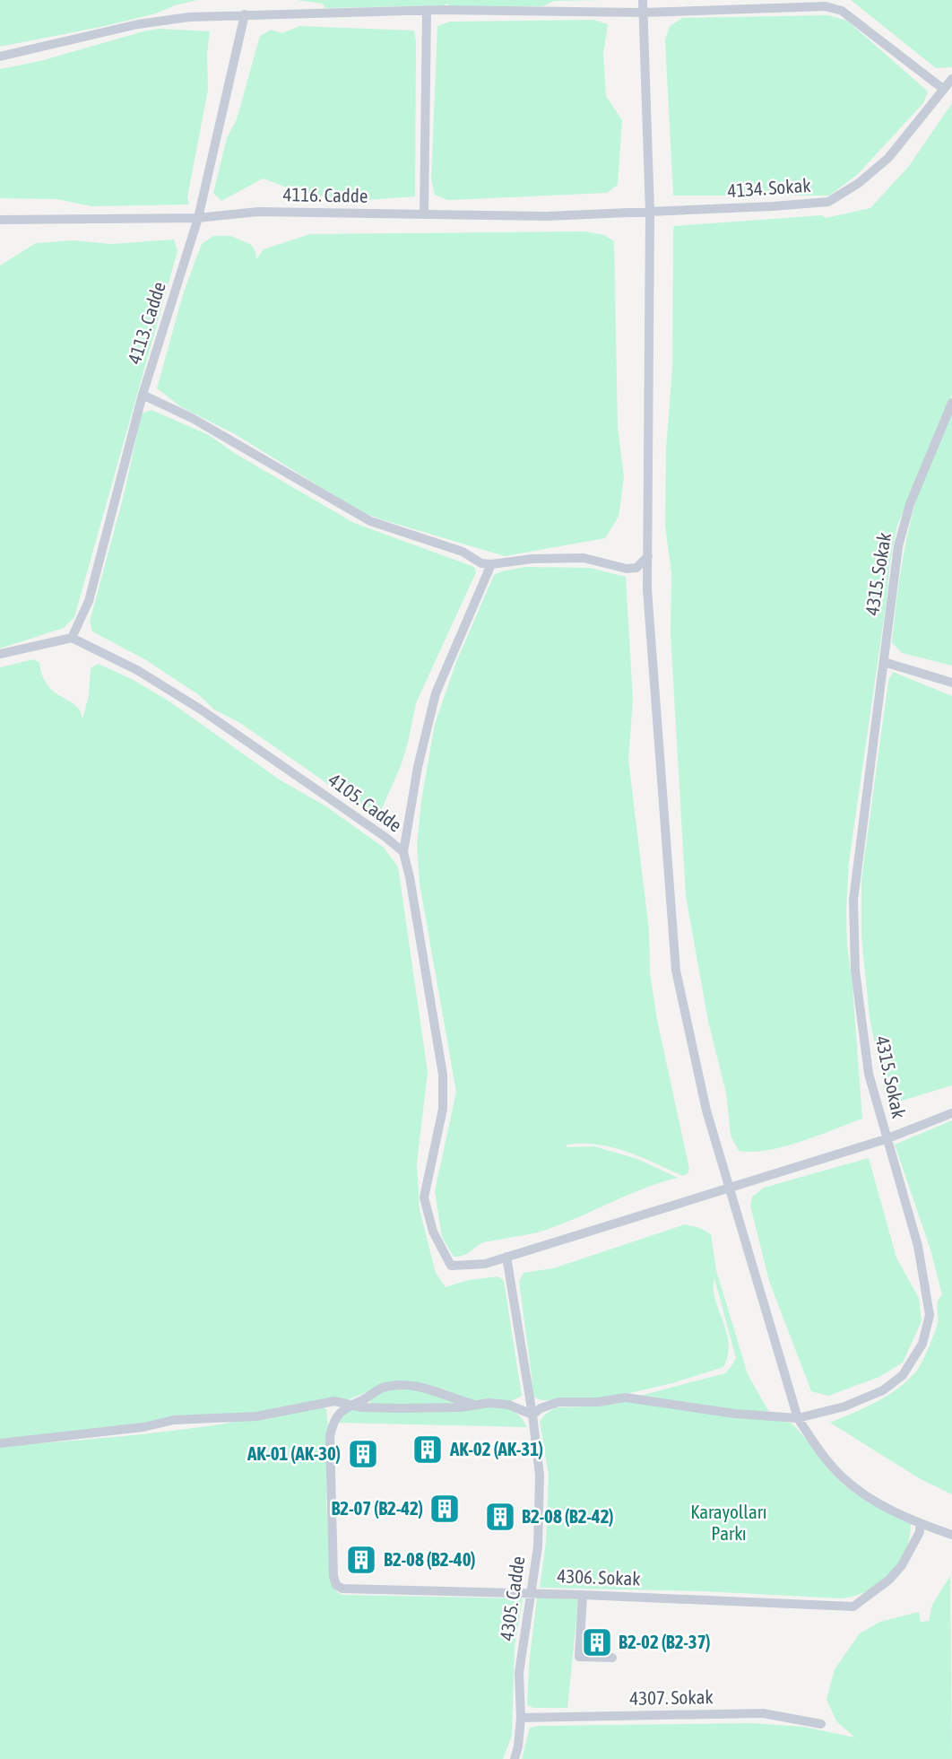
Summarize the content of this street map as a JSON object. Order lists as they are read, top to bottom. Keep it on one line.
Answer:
{"streets":{"street":["4134. Sokak","4116. Cadde","4113. Cadde","4315. Sokak","4105. Cadde","4306. Sokak","4305. Cadde","4307. Sokak"]},"crossings":[["4134. Sokak","4116. Cadde"],["4116. Cadde","4113. Cadde"],["4113. Cadde","4105. Cadde"],["4315. Sokak","4305. Cadde"],["4105. Cadde","4305. Cadde"],["4306. Sokak","4305. Cadde"],["4305. Cadde","4307. Sokak"]],"parks":["Karayolları Parkı"],"places":{"building":["AK-02 (AK-31)","AK-01 (AK-30)","B2-07 (B2-42)","B2-08 (B2-42)","B2-08 (B2-40)","B2-02 (B2-37)"]}}
